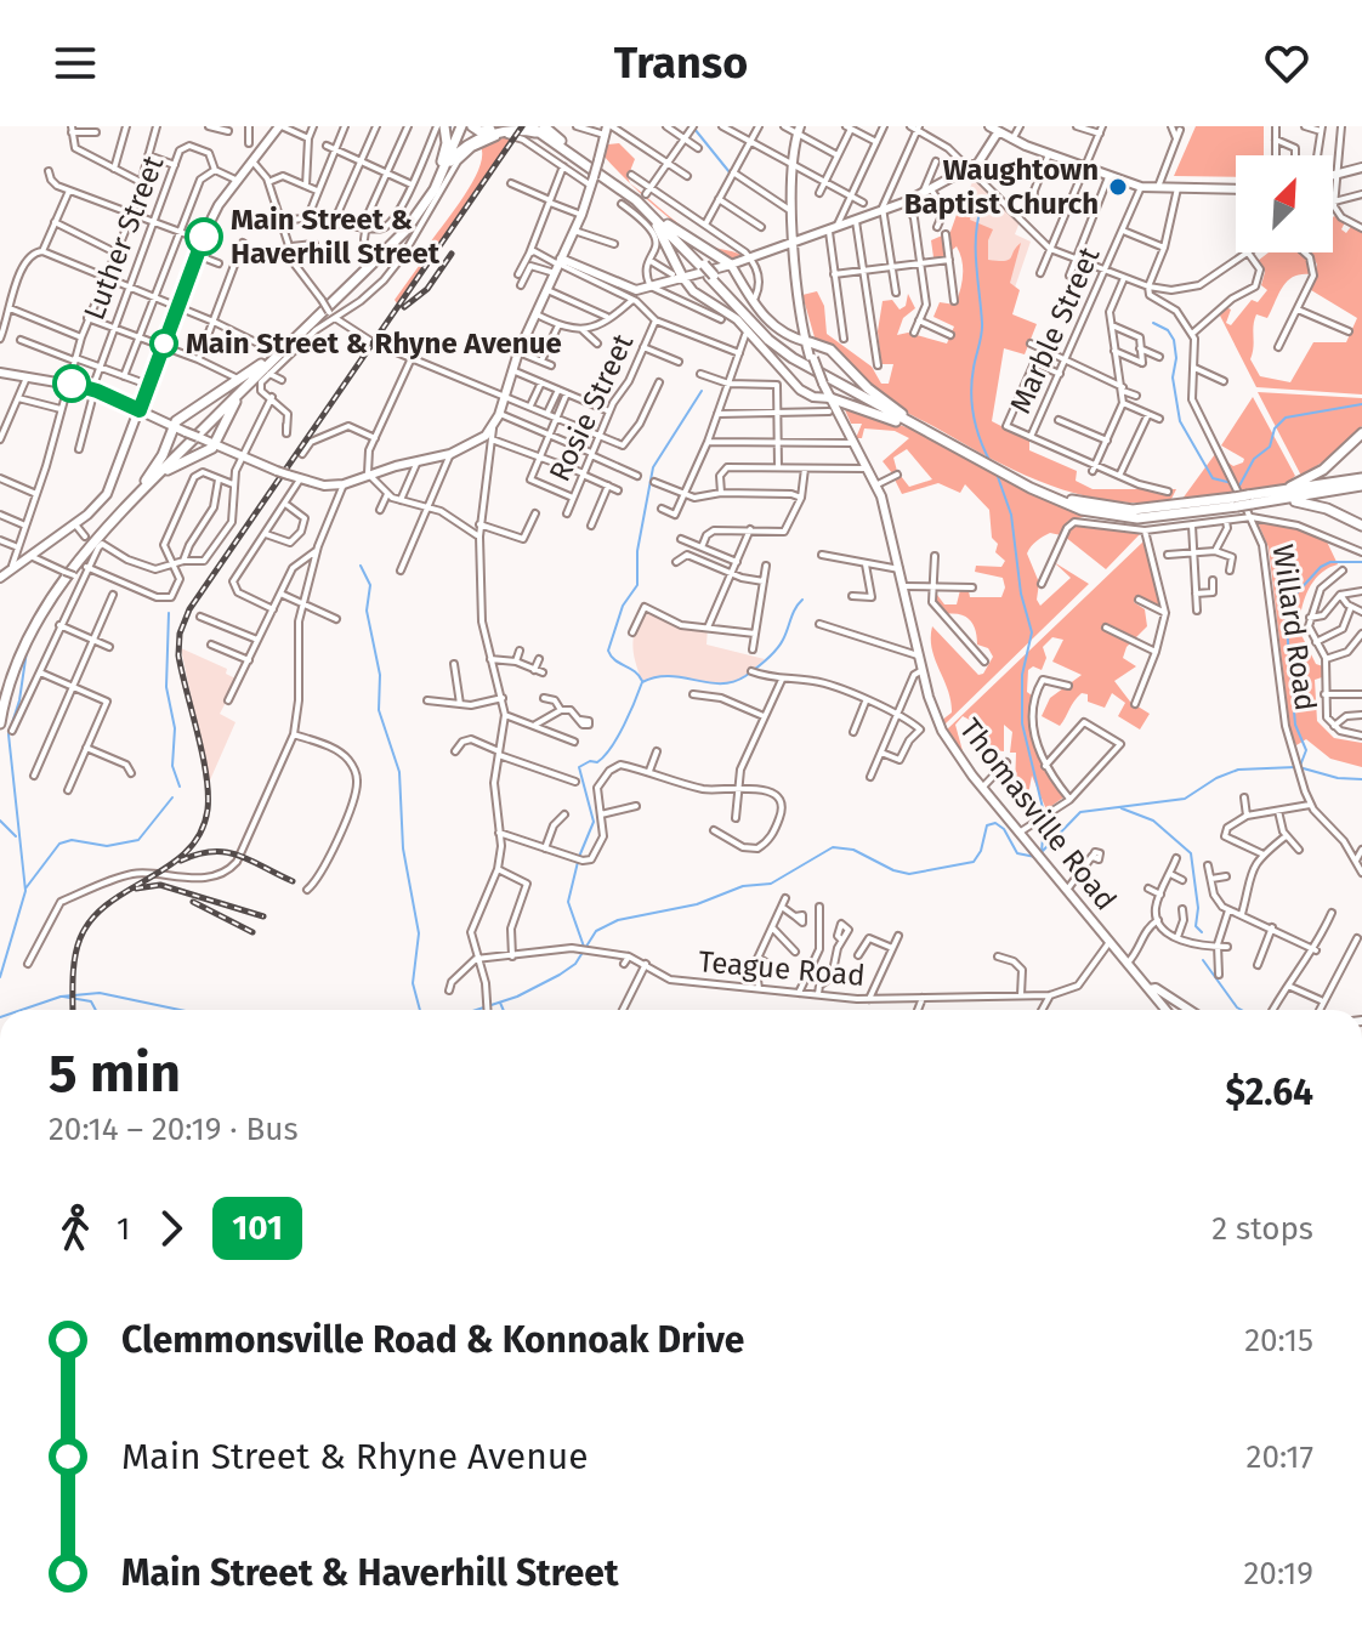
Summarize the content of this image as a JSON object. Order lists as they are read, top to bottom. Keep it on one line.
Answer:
{"streets":{"main road":["Thomasville Road"],"street":["Luther Street","Marble Street","Rosie Street","Willard Road","Teague Road"]},"places":["Waughtown Baptist Church","Main Street & Haverhill Street","Main Street & Rhyne Avenue"],"lines":["bus line 101"],"north":"top right","page":{"header":"Transo","heading":["5 min","20:14 – 20:19 · Bus","$2.64"],"legs":["1","101","2 stops"],"list":[{"name":"Clemmonsville Road & Konnoak Drive","value":"20:15"},{"name":"Main Street & Rhyne Avenue","value":"20:17"},{"name":"Main Street & Haverhill Street","value":"20:19"}]}}
